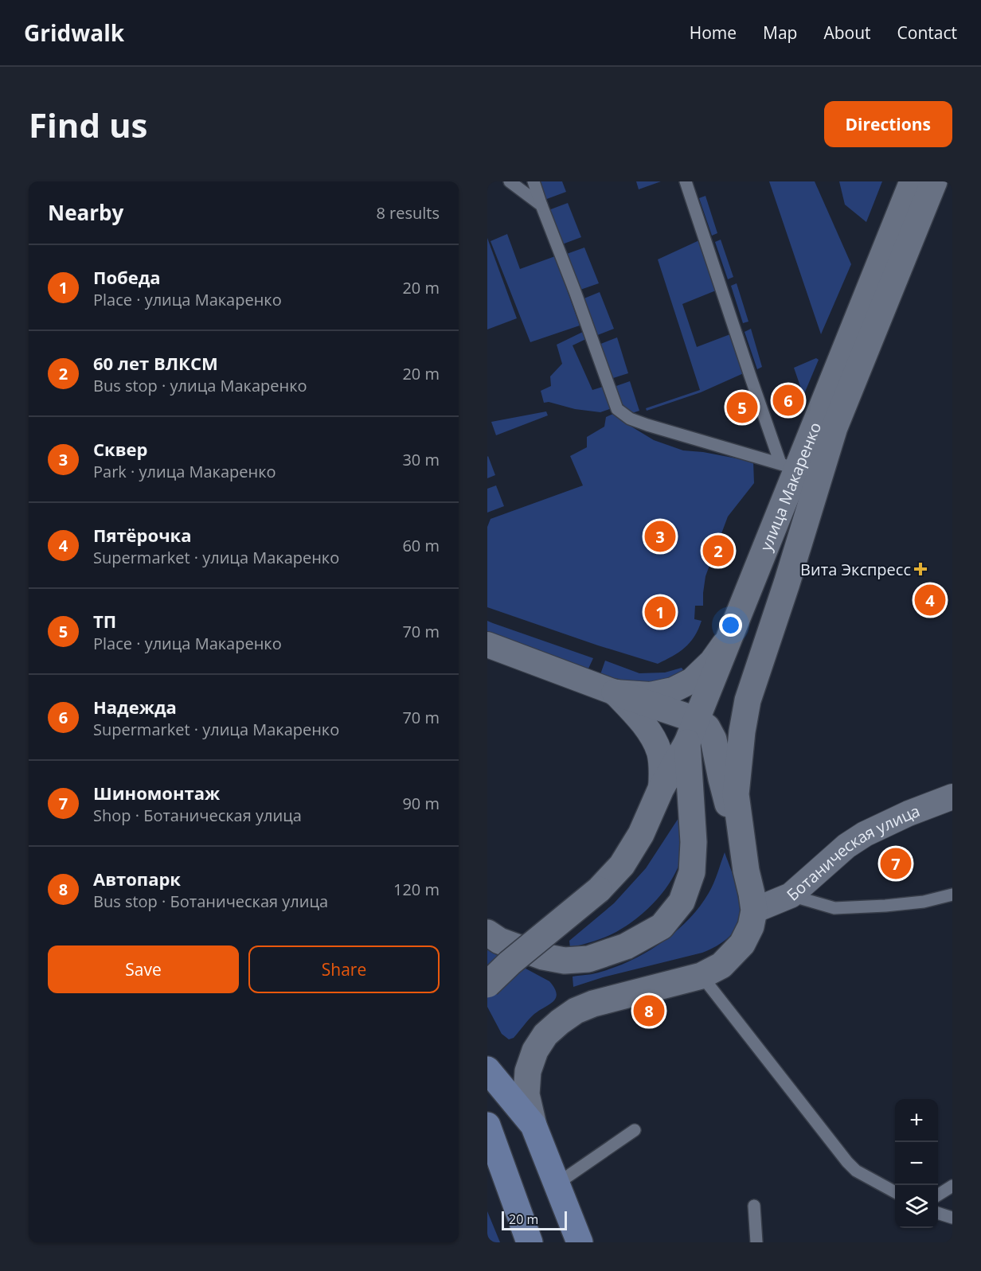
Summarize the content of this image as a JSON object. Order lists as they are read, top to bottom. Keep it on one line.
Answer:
{"streets":{"street":["улица Макаренко","Ботаническая улица"]},"places":{"health":["Вита Экспресс"]},"scale_bar":"20 m","page":{"header":"Gridwalk","nav":["Home","Map","About","Contact"],"buttons":["Directions",["Save","Share"]],"title":"Find us","heading":["Nearby","8 results"],"list":[{"mark":"1","name":"Победа","note":"Place · улица Макаренко","value":"20 m"},{"mark":"2","name":"60 лет ВЛКСМ","note":"Bus stop · улица Макаренко","value":"20 m"},{"mark":"3","name":"Сквер","note":"Park · улица Макаренко","value":"30 m"},{"mark":"4","name":"Пятёрочка","note":"Supermarket · улица Макаренко","value":"60 m"},{"mark":"5","name":"ТП","note":"Place · улица Макаренко","value":"70 m"},{"mark":"6","name":"Надежда","note":"Supermarket · улица Макаренко","value":"70 m"},{"mark":"7","name":"Шиномонтаж","note":"Shop · Ботаническая улица","value":"90 m"},{"mark":"8","name":"Автопарк","note":"Bus stop · Ботаническая улица","value":"120 m"}],"pins":["6","5","3","2","4","1","7","8"],"map_buttons":["+","−"],"scale":"20 m"}}
